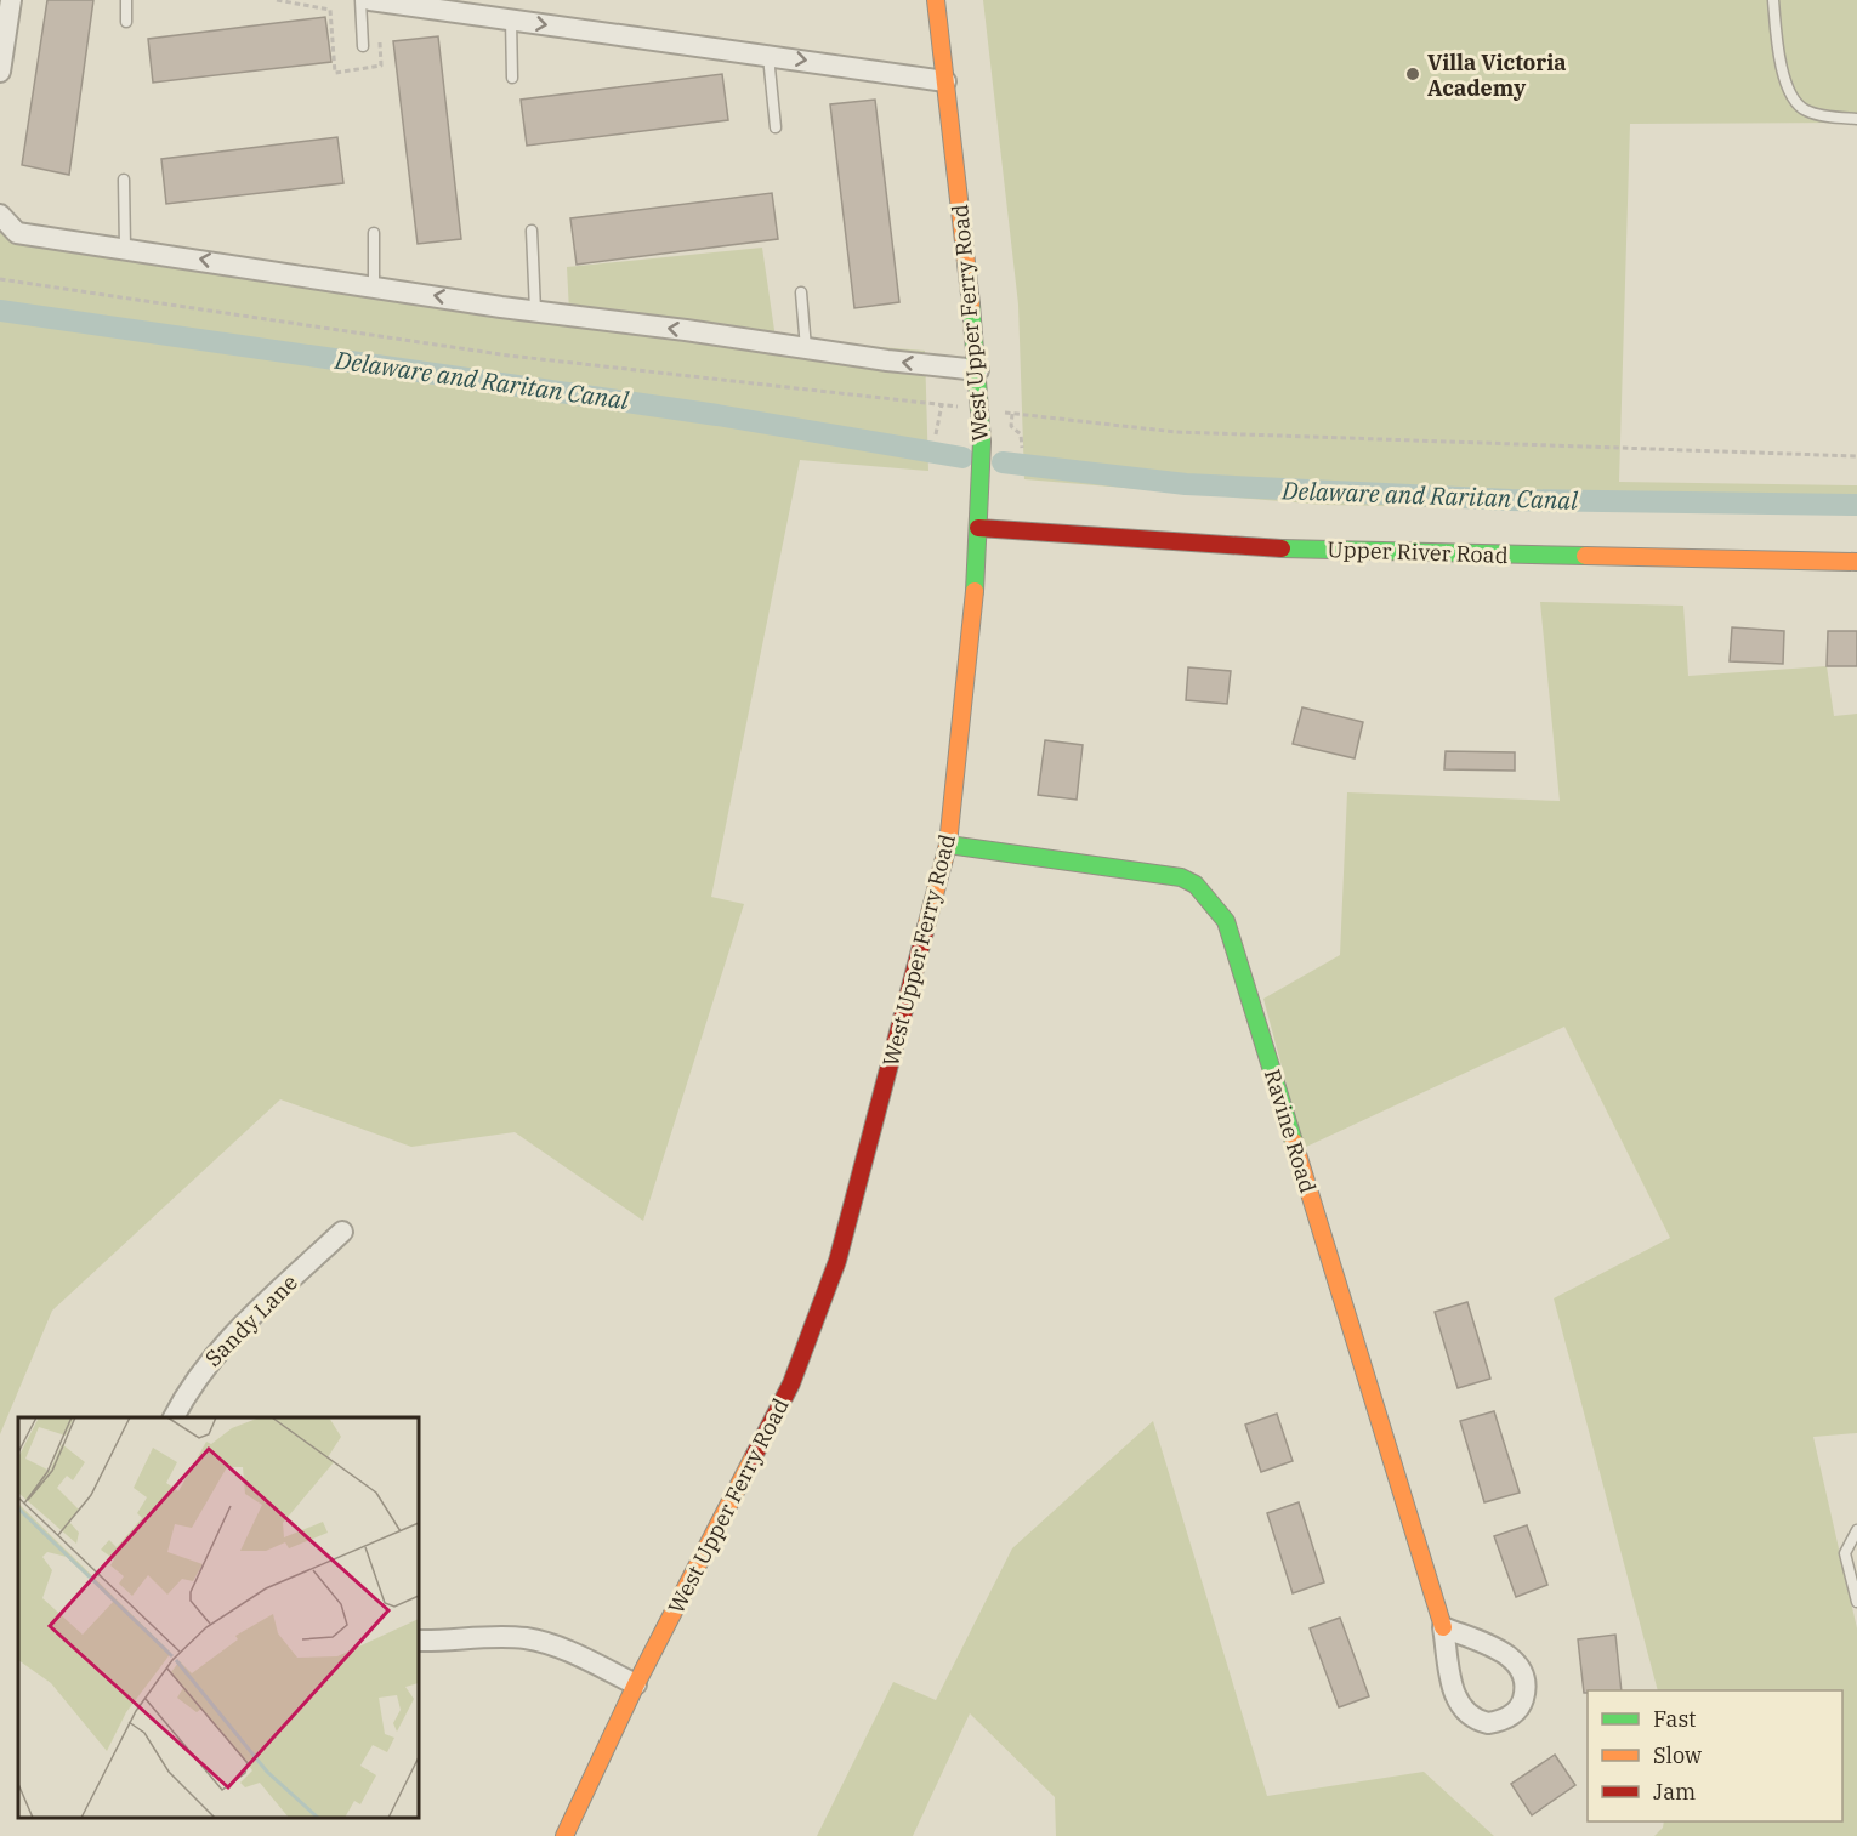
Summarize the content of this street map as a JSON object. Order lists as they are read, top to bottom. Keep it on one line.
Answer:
{"streets":{"main road":["West Upper Ferry Road","Upper River Road","Ravine Road"],"street":["Sandy Lane"]},"crossings":[["West Upper Ferry Road","Upper River Road"],["West Upper Ferry Road","Ravine Road"]],"water":["Delaware and Raritan Canal"],"places":["Villa Victoria Academy"],"legend":["Fast","Slow","Jam"]}
